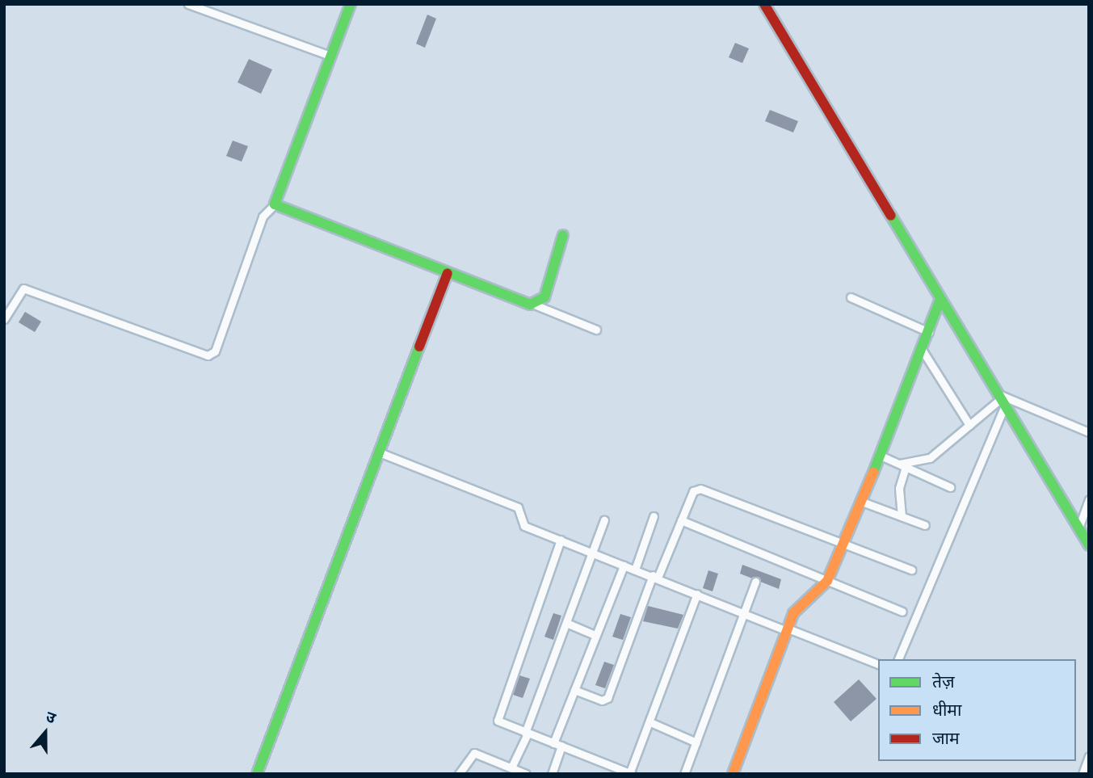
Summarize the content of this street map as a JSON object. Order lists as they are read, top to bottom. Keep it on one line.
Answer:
{"legend":["तेज़","धीमा","जाम"],"north":"top"}
